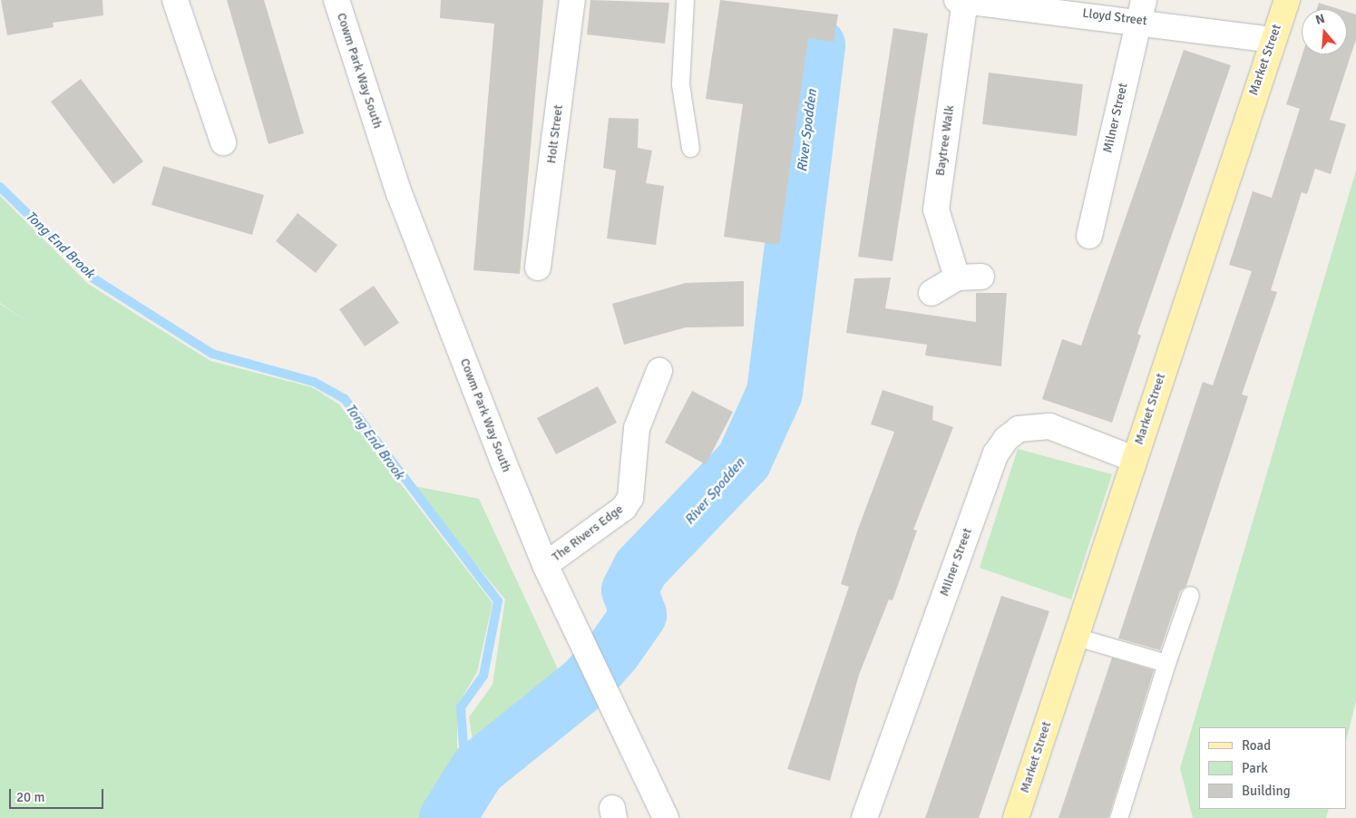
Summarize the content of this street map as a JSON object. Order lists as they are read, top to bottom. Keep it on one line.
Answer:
{"streets":{"main road":["Market Street"],"street":["Lloyd Street","Cowm Park Way South","Milner Street","Holt Street","Baytree Walk","The Rivers Edge"]},"crossings":[["Lloyd Street","Market Street"],["Lloyd Street","Milner Street"],["Lloyd Street","Baytree Walk"],["Market Street","Milner Street"],["Cowm Park Way South","The Rivers Edge"]],"water":["River Spodden","Tong End Brook"],"legend":["Road","Park","Building"],"scale_bar":"20 m","north":"top"}
